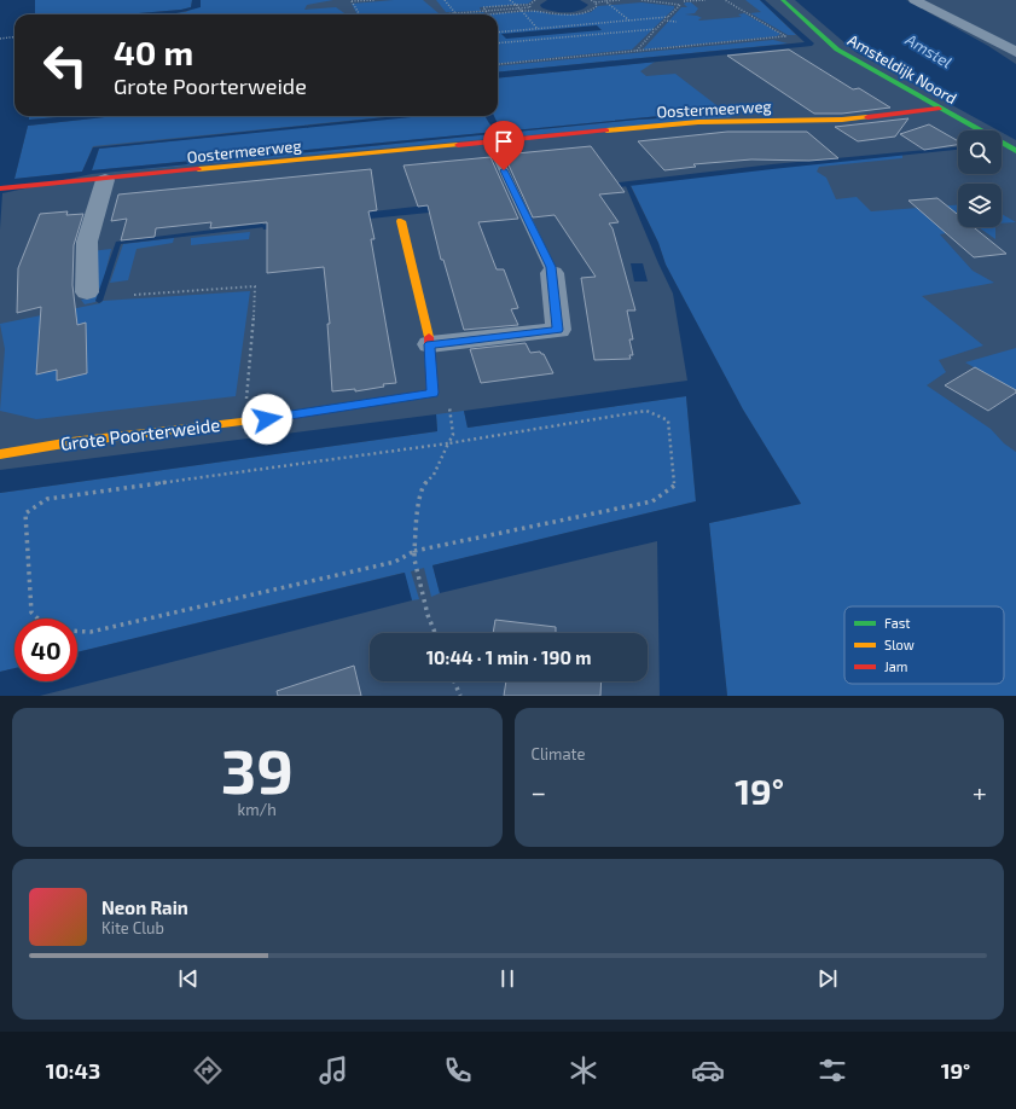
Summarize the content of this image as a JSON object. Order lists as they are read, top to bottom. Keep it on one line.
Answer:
{"streets":{"street":["Amsteldijk Noord","Oostermeerweg","Grote Poorterweide"]},"crossings":[["Amsteldijk Noord","Oostermeerweg"]],"water":["Amstel"],"legend":["Fast","Slow","Jam"],"page":{"turn":["40 m","Grote Poorterweide"],"limit":"40","trip":"10:44 · 1 min · 190 m","tile":[["39","km/h"],"Climate"],"heat":["−","19°","+"],"song":["Neon Rain","Kite Club"],"tabs":["10:43","19°"]}}
